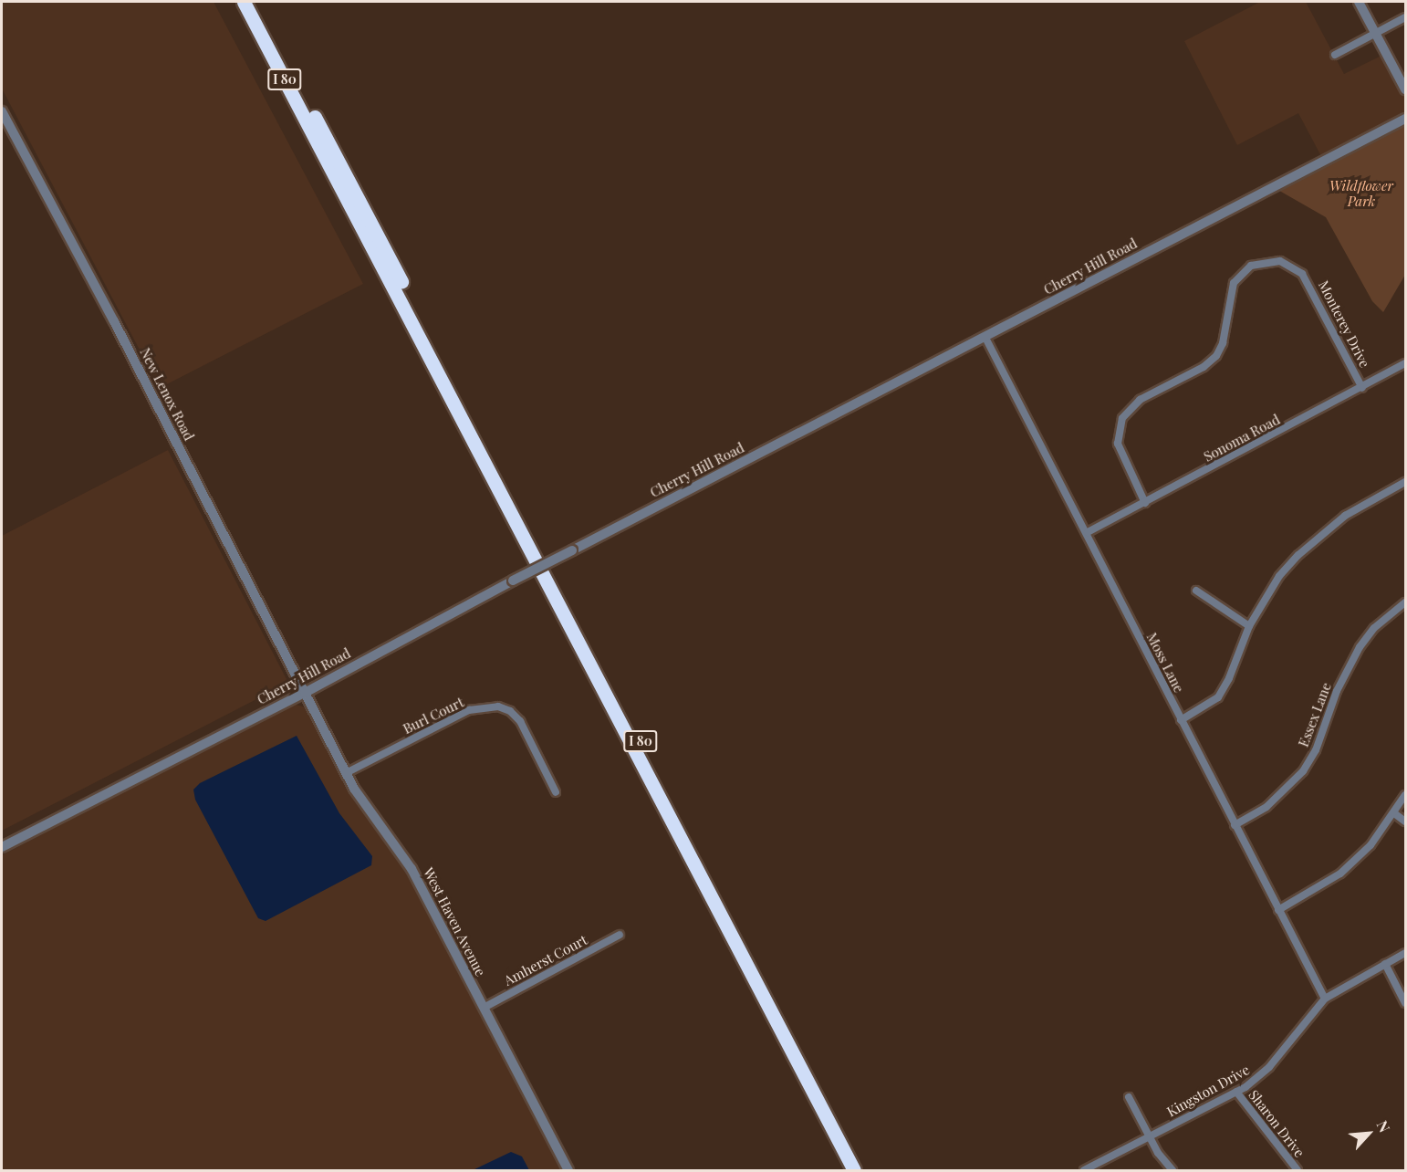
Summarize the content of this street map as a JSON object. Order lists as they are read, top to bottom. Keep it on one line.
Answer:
{"streets":{"highway":["I 80"],"street":["Cherry Hill Road","Monterey Drive","New Lenox Road","Sonoma Road","Moss Lane","Essex Lane","Burl Court","West Haven Avenue","Amherst Court","Kingston Drive","Sharon Drive"]},"crossings":[["Cherry Hill Road","New Lenox Road"],["Cherry Hill Road","Moss Lane"],["Cherry Hill Road","West Haven Avenue"],["Monterey Drive","Sonoma Road"],["New Lenox Road","West Haven Avenue"],["Sonoma Road","Moss Lane"],["Moss Lane","Essex Lane"],["Moss Lane","Kingston Drive"],["Burl Court","West Haven Avenue"],["West Haven Avenue","Amherst Court"],["Kingston Drive","Sharon Drive"]],"parks":["Wildflower Park"],"north":"top right"}
